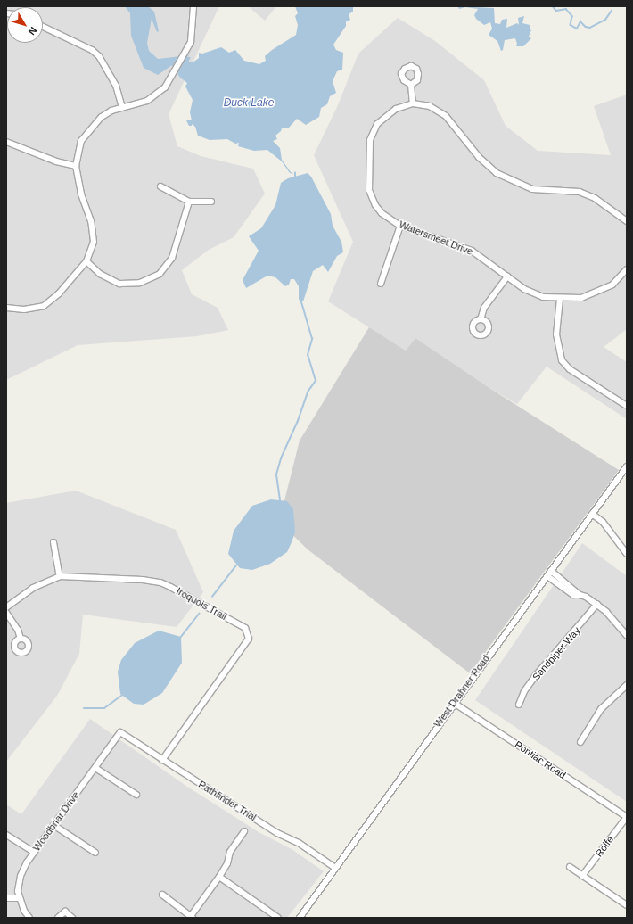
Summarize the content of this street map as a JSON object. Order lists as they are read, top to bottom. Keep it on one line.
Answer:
{"streets":{"street":["Watersmeet Drive","Iroquois Trail","Sandpiper Way","West Drahner Road","Pontiac Road","Pathfinder Trial","Woodbriar Drive","Rolfe"]},"crossings":[["Iroquois Trail","Pathfinder Trial"],["West Drahner Road","Pontiac Road"],["West Drahner Road","Pathfinder Trial"],["Pontiac Road","Rolfe"],["Pathfinder Trial","Woodbriar Drive"]],"water":["Duck Lake"],"north":"bottom right"}
